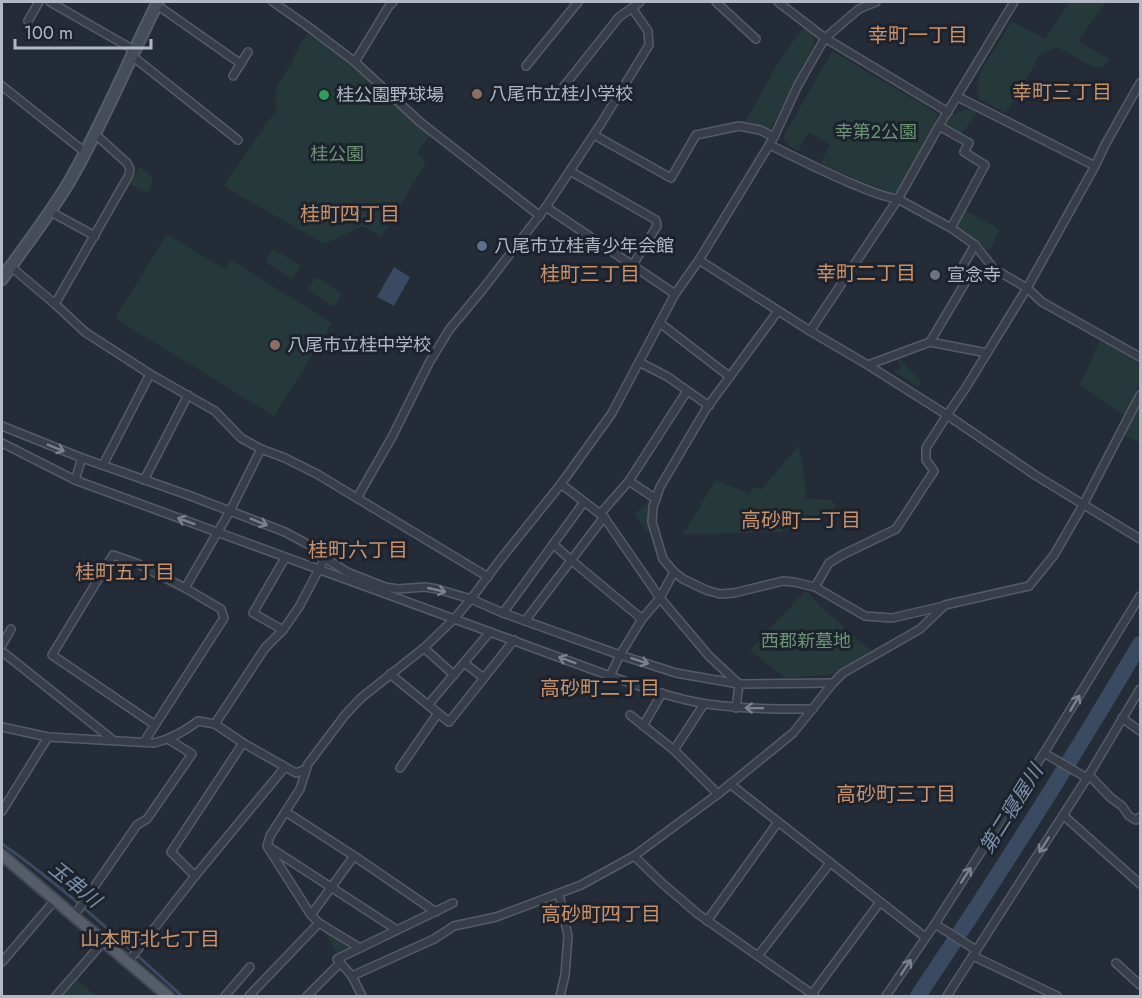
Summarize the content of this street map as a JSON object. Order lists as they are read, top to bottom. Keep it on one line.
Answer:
{"districts":["幸町一丁目","幸町三丁目","桂町四丁目","幸町二丁目","桂町三丁目","高砂町一丁目","桂町六丁目","桂町五丁目","高砂町二丁目","高砂町三丁目","高砂町四丁目","山本町北七丁目"],"water":["第二寝屋川","玉串川"],"parks":["幸第2公園","桂公園","西郡新墓地"],"places":["八尾市立桂小学校","桂公園野球場","八尾市立桂青少年会館","宣念寺","八尾市立桂中学校"],"scale_bar":"100 m"}
